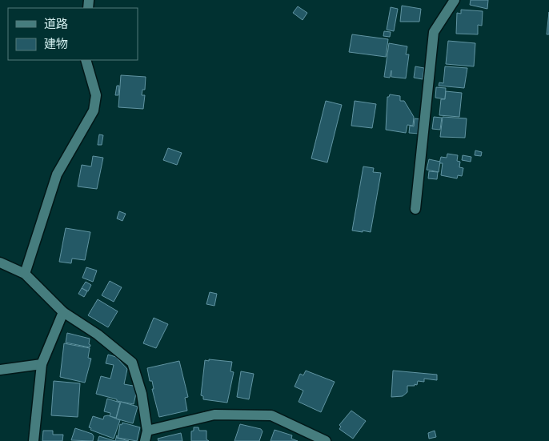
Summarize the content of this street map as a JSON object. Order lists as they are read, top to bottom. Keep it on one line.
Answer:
{"legend":["道路","建物"]}
